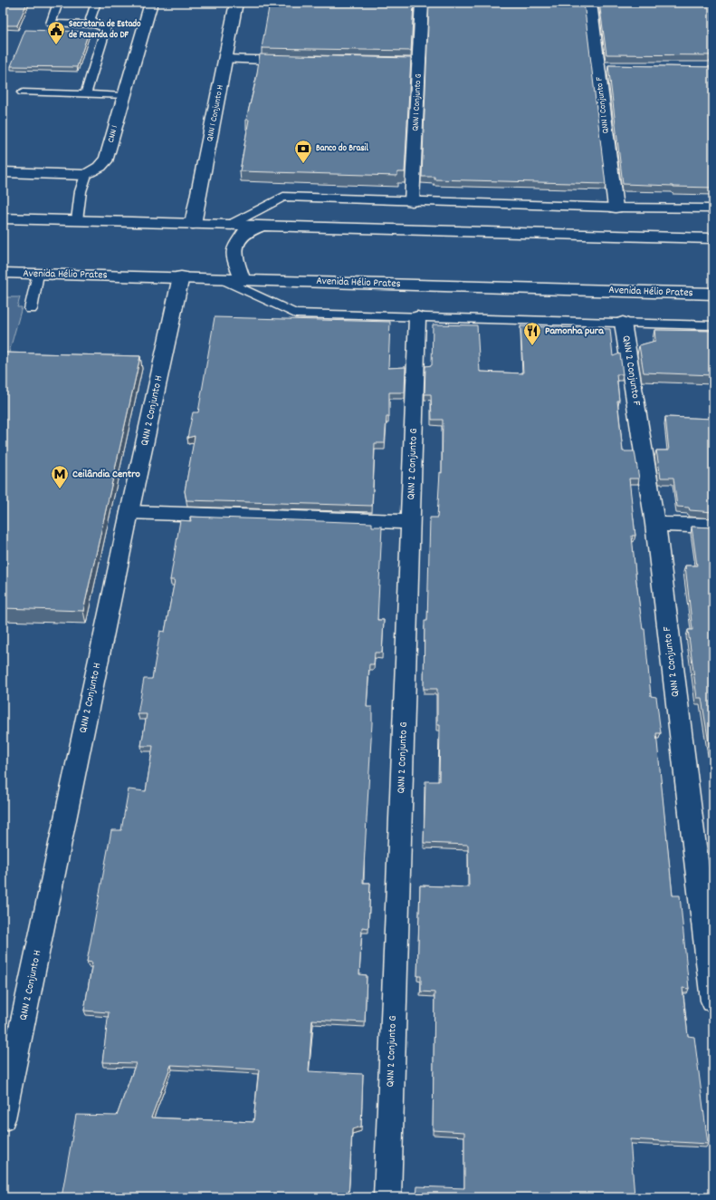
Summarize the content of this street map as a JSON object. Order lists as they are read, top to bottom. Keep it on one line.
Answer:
{"streets":{"street":["QNN 1 Conjunto G","QNN 1 Conjunto F","QNN 1 Conjunto H","CNN 1","Avenida Hélio Prates","QNN 2 Conjunto F","QNN 2 Conjunto H","QNN 2 Conjunto G"]},"crossings":[["Avenida Hélio Prates","QNN 2 Conjunto H"]],"places":{"public building":["Secretaria de Estado de Fazenda do DF"],"bank":["Banco do Brasil"],"restaurant":["Pamonha pura"],"metro station":["Ceilândia Centro"]}}
